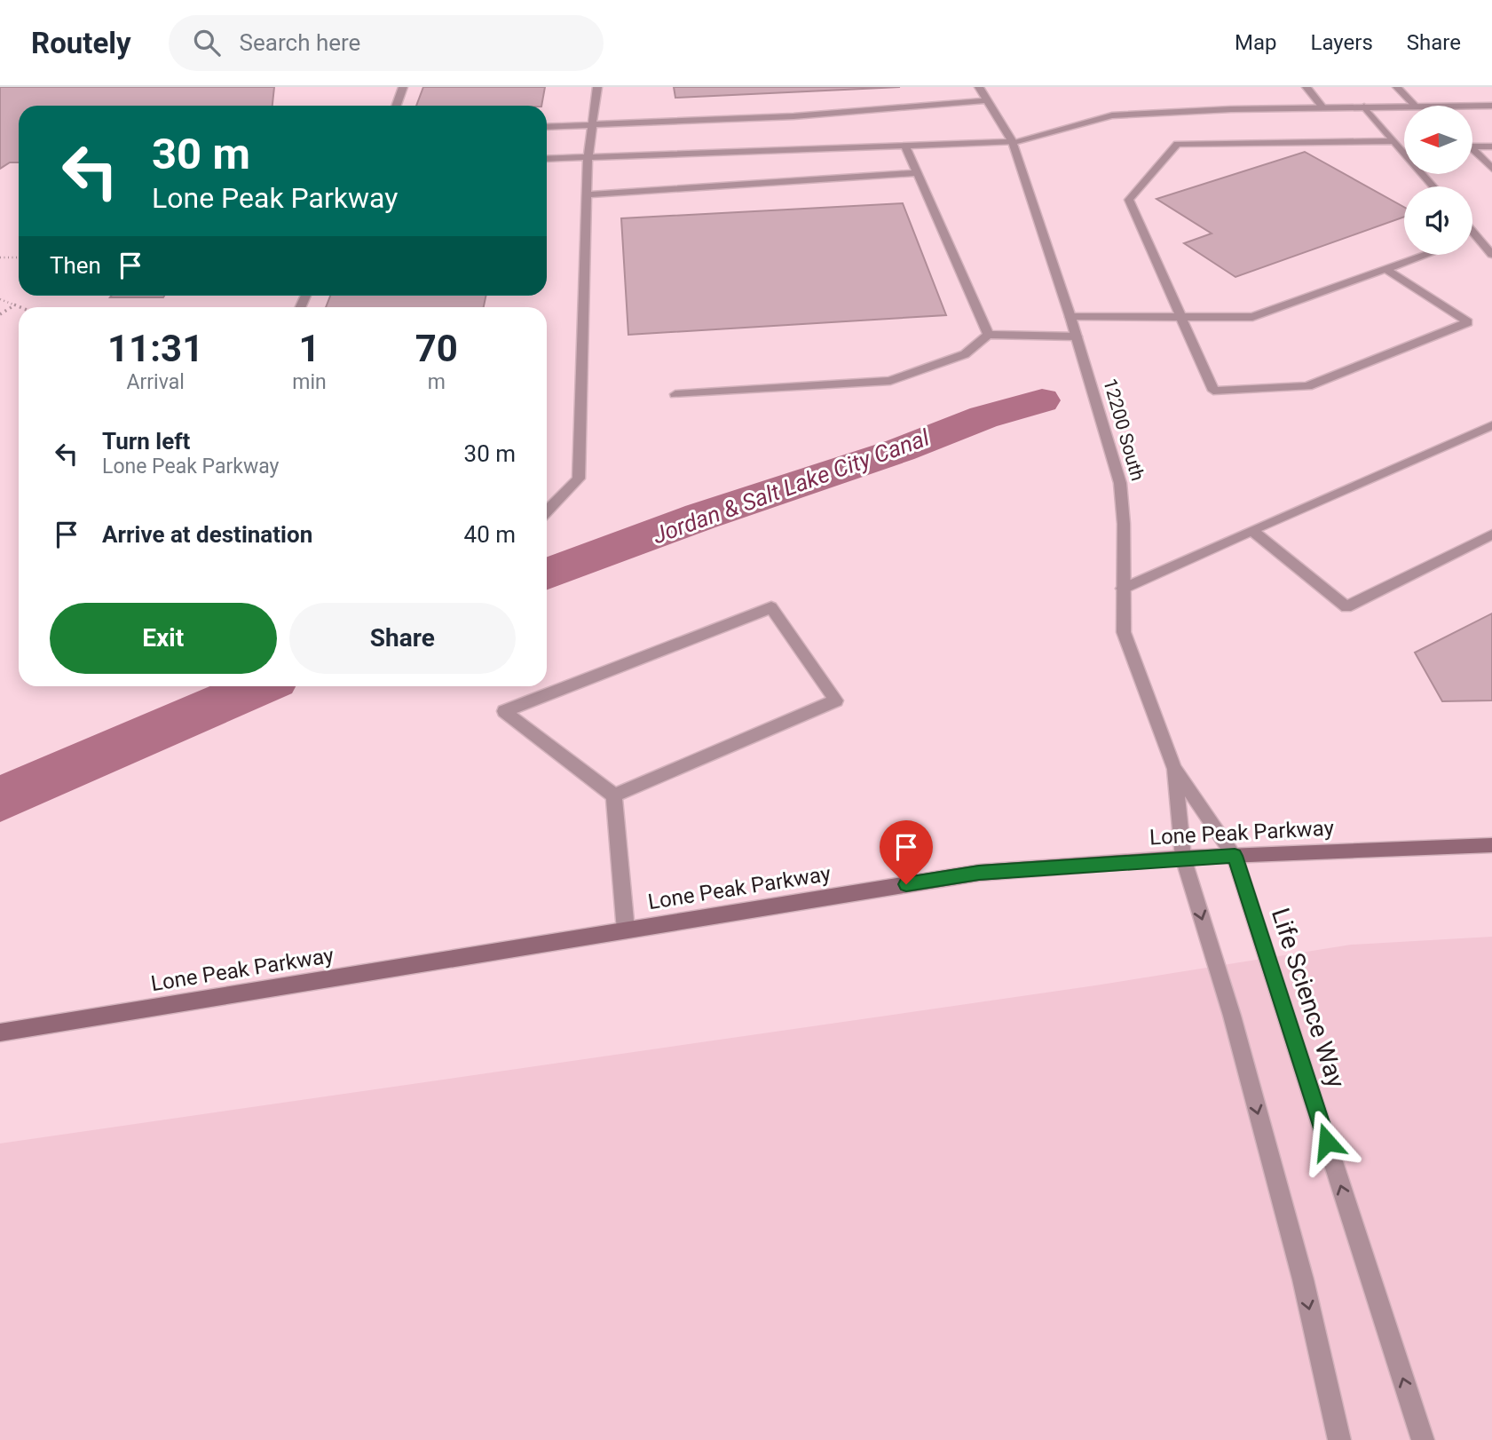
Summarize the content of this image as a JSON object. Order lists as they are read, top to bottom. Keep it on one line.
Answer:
{"streets":{"main road":["Lone Peak Parkway"],"street":["12200 South","Life Science Way"]},"crossings":[["12200 South","Lone Peak Parkway"],["12200 South","Life Science Way"],["Lone Peak Parkway","Life Science Way"]],"water":["Jordan & Salt Lake City Canal"],"north":"left","page":{"header":"Routely","search":"Search here","nav":["Map","Layers","Share"],"turn":["30 m","Lone Peak Parkway"],"then":"Then","eta":["11:31","Arrival","1","min","70","m"],"list":[{"name":"Turn left","note":"Lone Peak Parkway","value":"30 m"},{"name":"Arrive at destination","value":"40 m"}],"buttons":["Exit","Share"]}}
